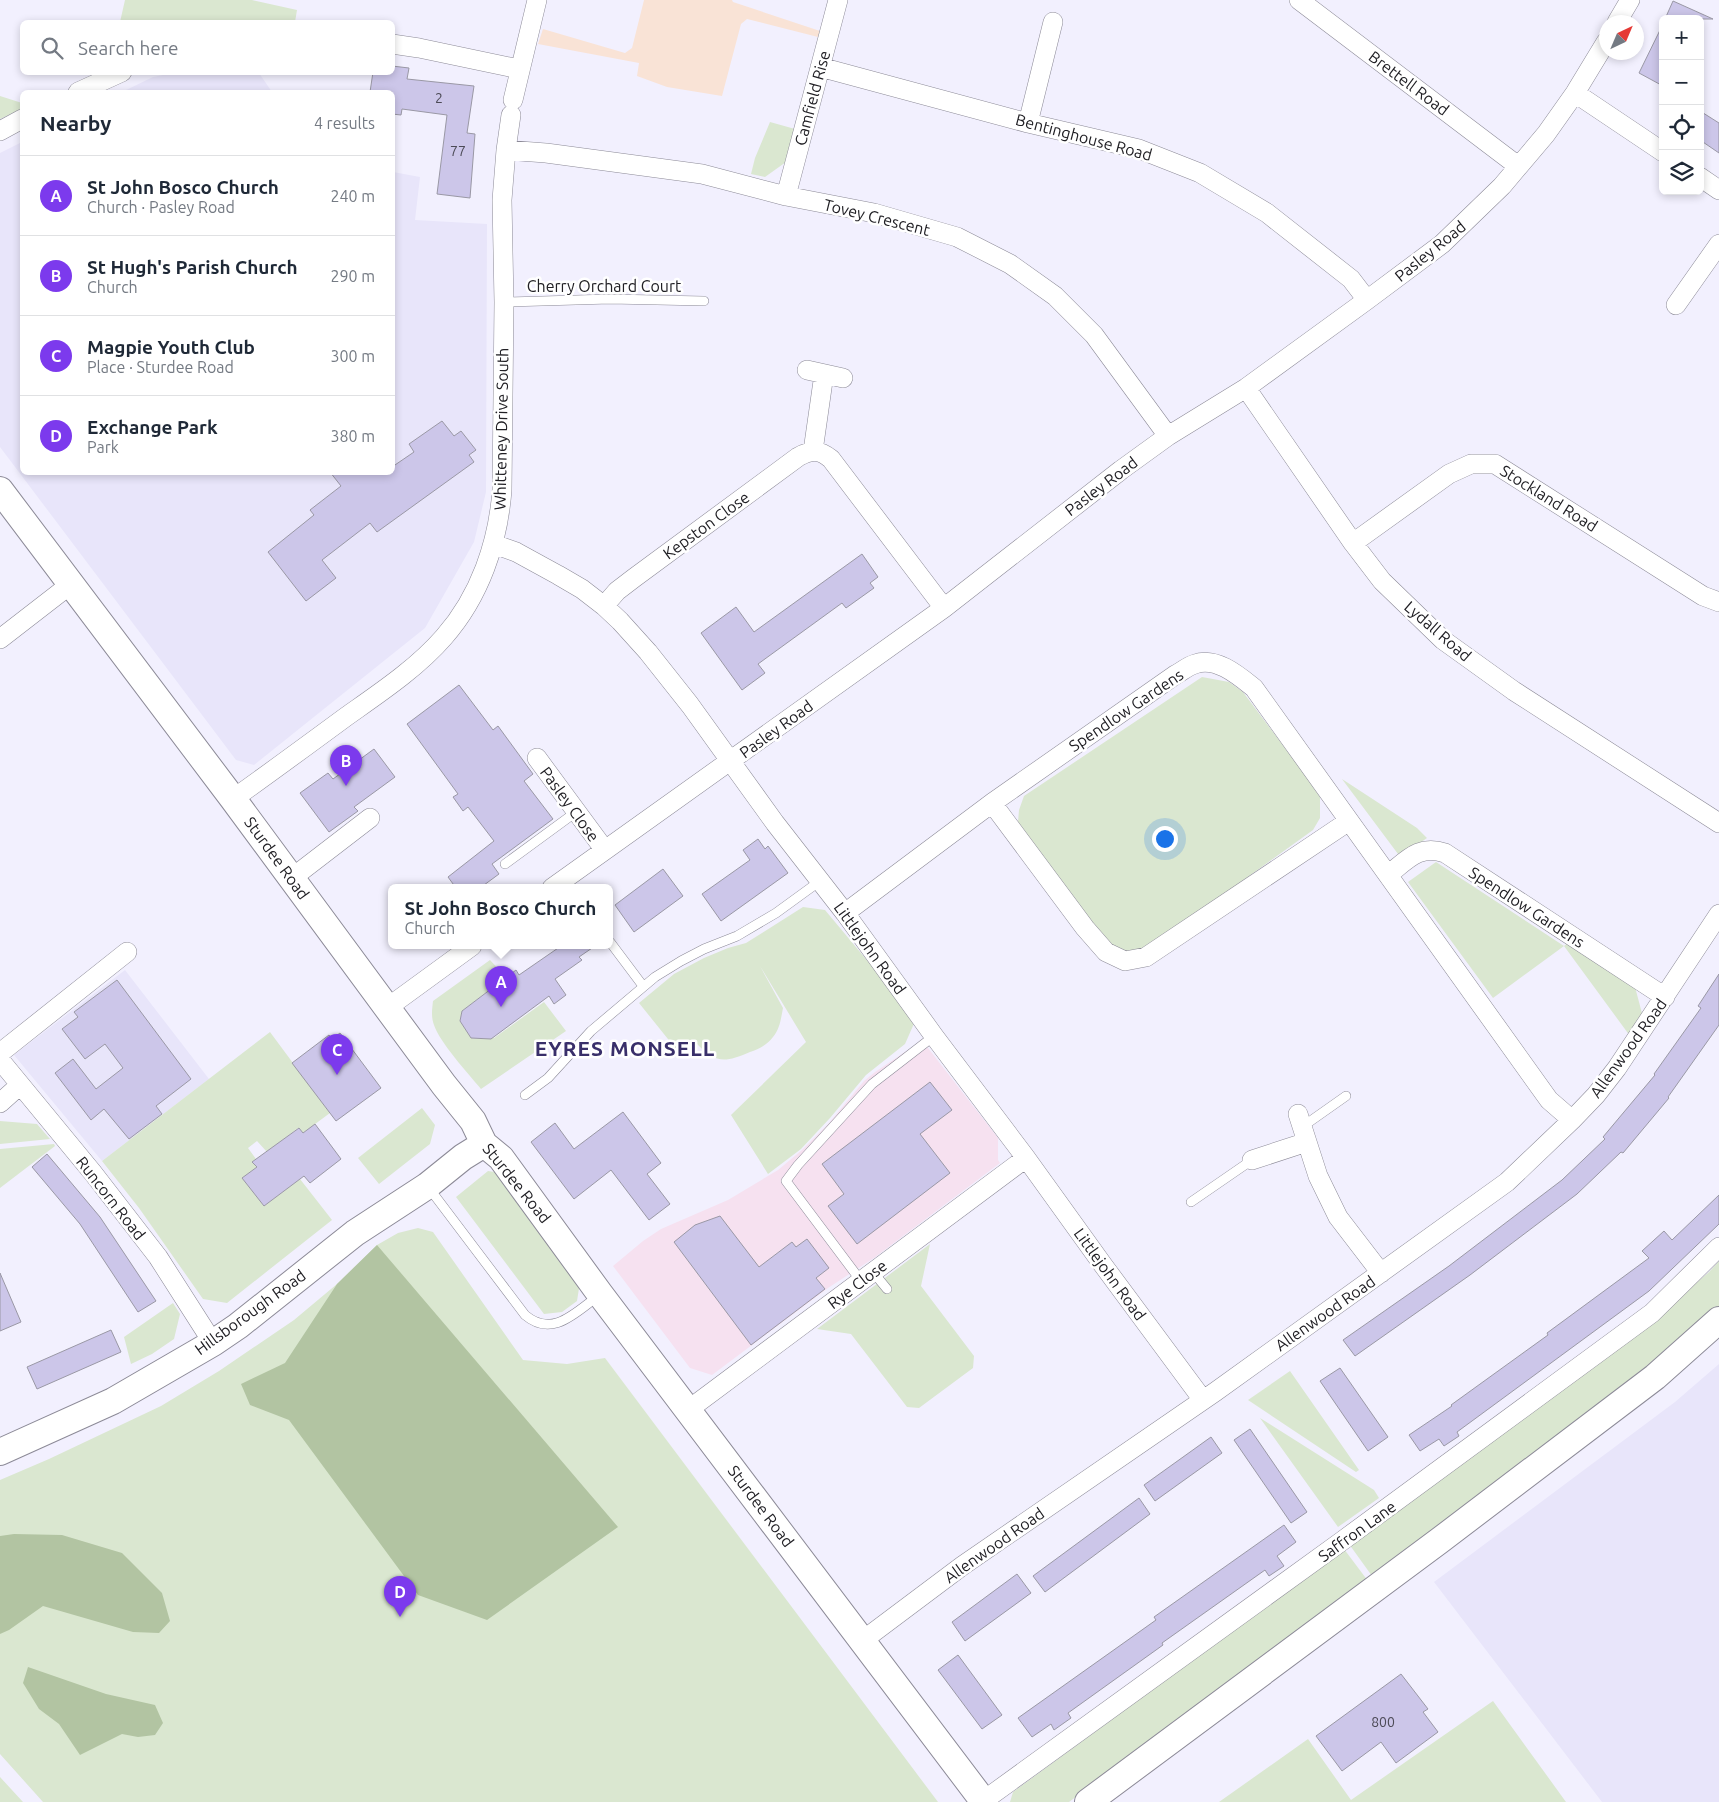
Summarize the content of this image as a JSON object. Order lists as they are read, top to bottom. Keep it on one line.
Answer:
{"streets":{"street":["Brettell Road","Camfield Rise","Bentinghouse Road","Tovey Crescent","Pasley Road","Whitteney Drive South","Stockland Road","Kepston Close","Lydall Road","Spendlow Gardens","Pasley Close","Sturdee Road","Littlejohn Road","Allenwood Road","Runcorn Road","Rye Close","Hillsborough Road","Saffron Lane"],"lane":["Cherry Orchard Court"]},"crossings":[["Brettell Road","Pasley Road"],["Camfield Rise","Bentinghouse Road"],["Camfield Rise","Tovey Crescent"],["Bentinghouse Road","Pasley Road"],["Tovey Crescent","Pasley Road"],["Tovey Crescent","Whitteney Drive South"],["Pasley Road","Lydall Road"],["Pasley Road","Pasley Close"],["Pasley Road","Littlejohn Road"],["Cherry Orchard Court","Whitteney Drive South"],["Whitteney Drive South","Sturdee Road"],["Whitteney Drive South","Littlejohn Road"],["Stockland Road","Lydall Road"],["Kepston Close","Littlejohn Road"],["Spendlow Gardens","Littlejohn Road"],["Spendlow Gardens","Allenwood Road"],["Sturdee Road","Allenwood Road"],["Sturdee Road","Rye Close"],["Sturdee Road","Hillsborough Road"],["Sturdee Road","Saffron Lane"],["Littlejohn Road","Allenwood Road"],["Littlejohn Road","Rye Close"],["Runcorn Road","Hillsborough Road"]],"districts":["EYRES MONSELL"],"house_numbers":["2","77","800"],"north":"top right","page":{"map_buttons":["+","−"],"search":"Search here","heading":["Nearby","4 results"],"list":[{"mark":"A","name":"St John Bosco Church","note":"Church · Pasley Road","value":"240 m"},{"mark":"B","name":"St Hugh's Parish Church","note":"Church","value":"290 m"},{"mark":"C","name":"Magpie Youth Club","note":"Place · Sturdee Road","value":"300 m"},{"mark":"D","name":"Exchange Park","note":"Park","value":"380 m"}],"pins":["B","A","C","D"],"popup":["St John Bosco Church","Church"]}}
